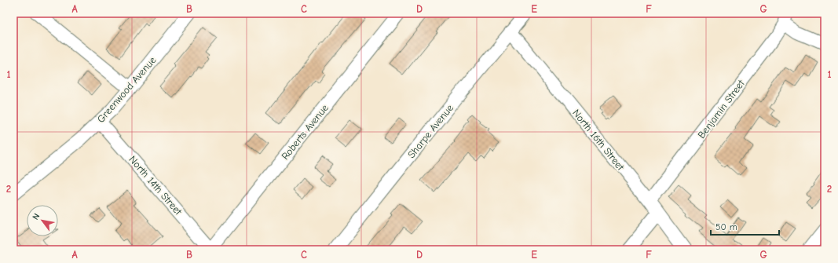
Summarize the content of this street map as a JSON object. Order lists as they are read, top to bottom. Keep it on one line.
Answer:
{"streets":{"street":["Greenwood Avenue","Benjamin Street","Sharpe Avenue","Roberts Avenue","North 16th Street","North 14th Street"]},"crossings":[["Greenwood Avenue","North 14th Street"],["Benjamin Street","North 16th Street"],["Sharpe Avenue","North 16th Street"],["Roberts Avenue","North 14th Street"]],"scale_bar":"50 m","north":"top left","grid":{"columns":["A","B","C","D","E","F","G"],"rows":["1","2"]}}
